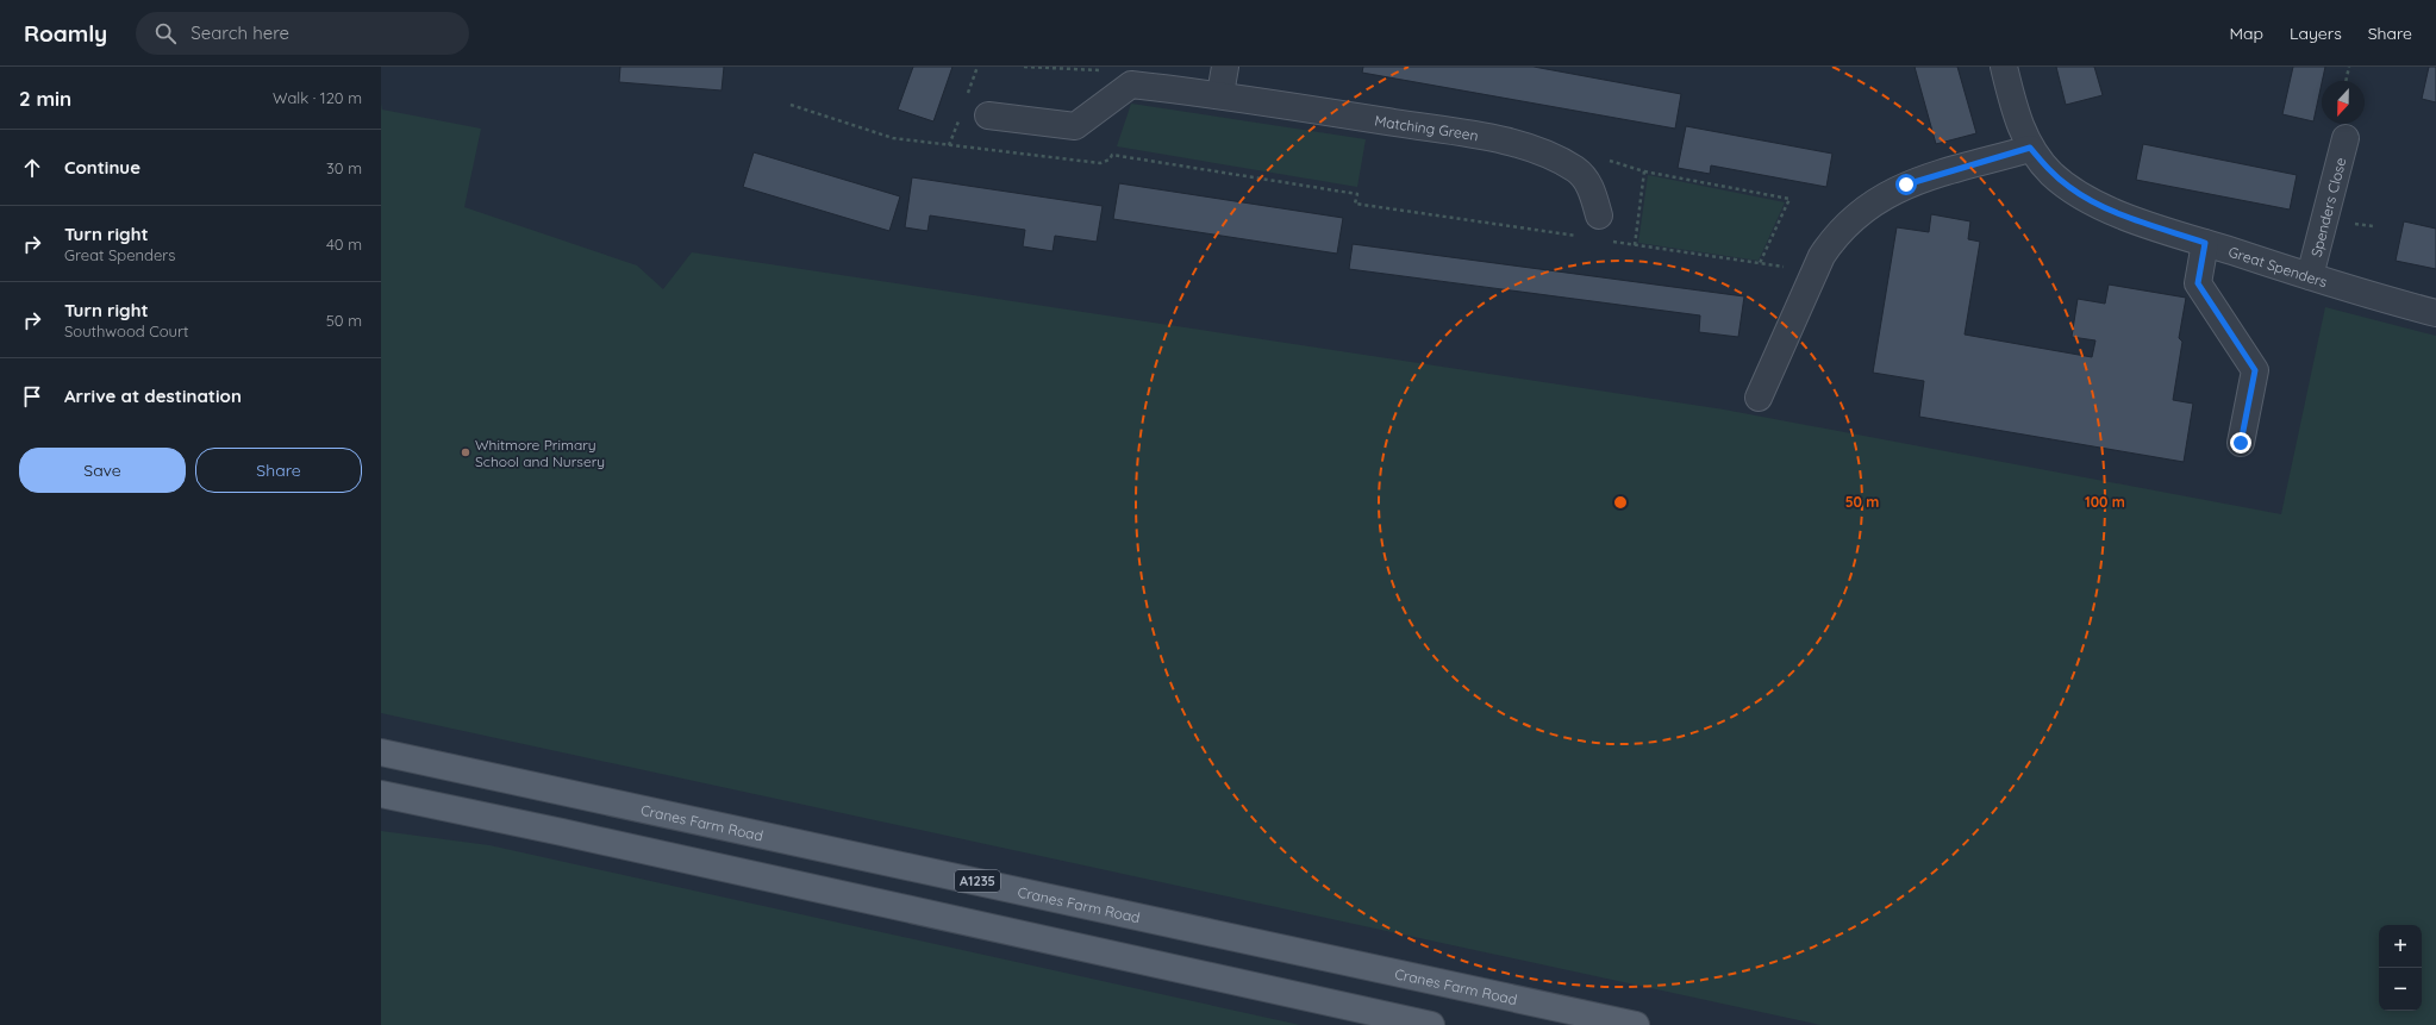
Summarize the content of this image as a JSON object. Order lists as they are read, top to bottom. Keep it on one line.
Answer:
{"streets":{"main road":["Cranes Farm Road","A1235"],"street":["Matching Green","Spenders Close","Great Spenders"]},"crossings":[["Spenders Close","Great Spenders"]],"places":["Whitmore Primary School and Nursery"],"north":"bottom","page":{"header":"Roamly","search":"Search here","nav":["Map","Layers","Share"],"heading":["2 min","Walk · 120 m"],"list":[["Continue","30 m"],["Turn right","Great Spenders","40 m"],["Turn right","Southwood Court","50 m"],"Arrive at destination"],"buttons":["Save","Share"],"map_buttons":["+","−"]},"rings":["50 m","100 m"]}
